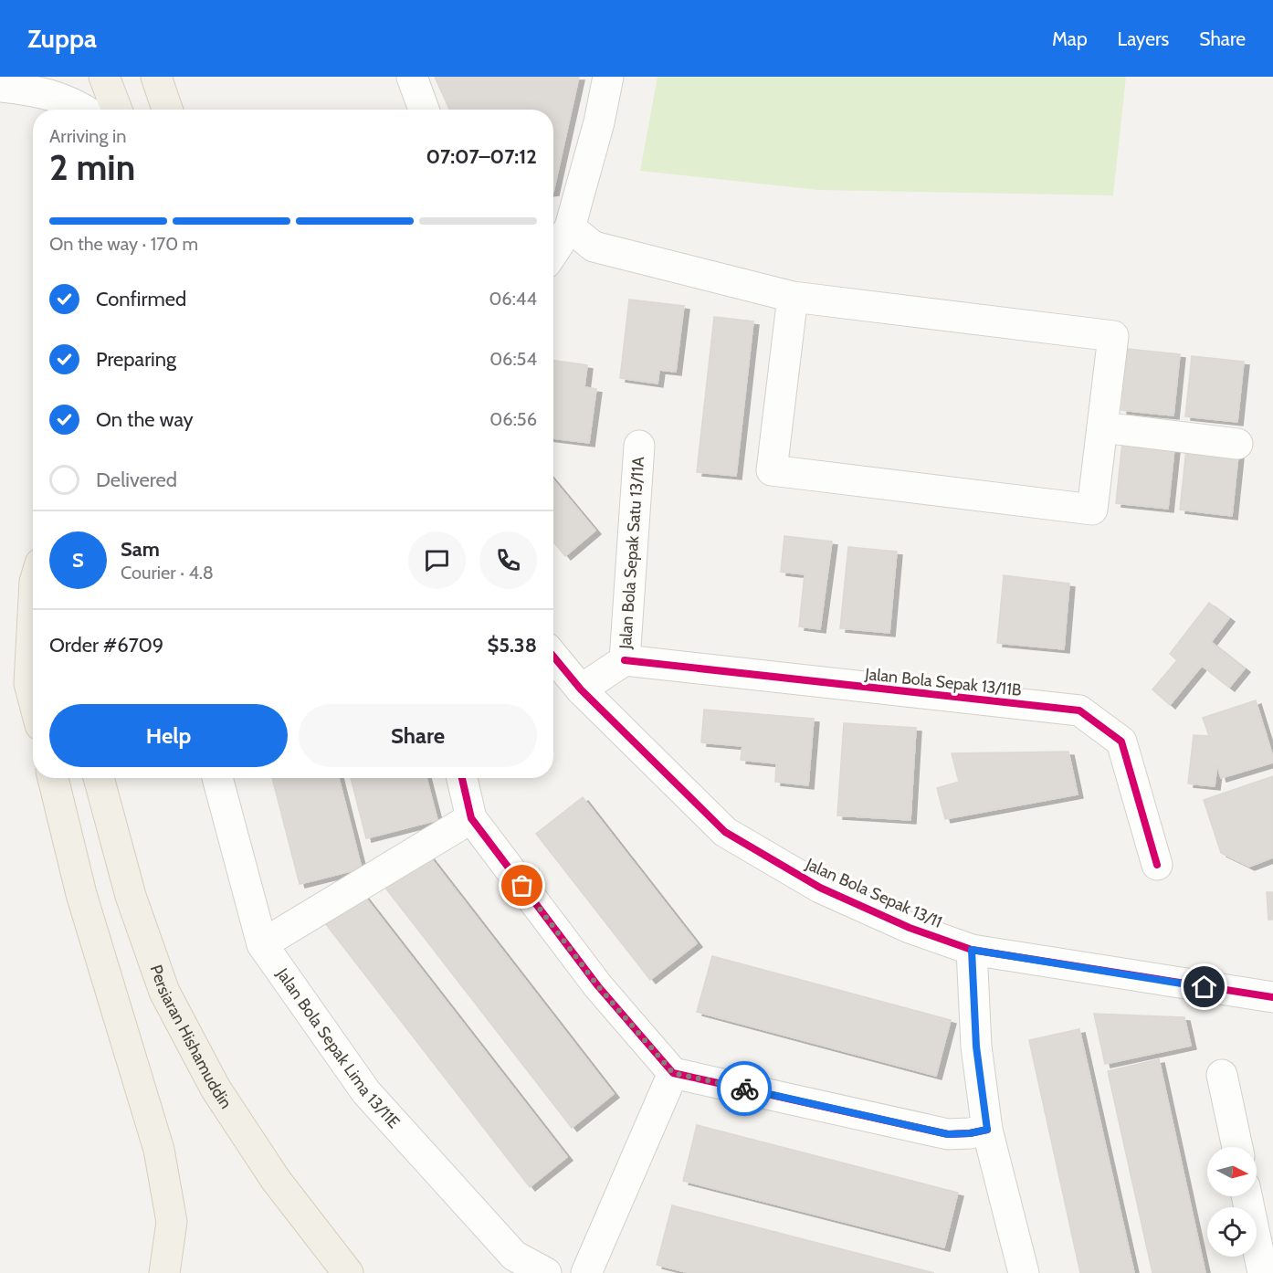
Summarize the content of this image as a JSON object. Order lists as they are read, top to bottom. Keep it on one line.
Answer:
{"streets":{"main road":["Persiaran Hishamuddin"],"street":["Jalan Bola Sepak Satu 13/11A","Jalan Bola Sepak 13/11B","Jalan Bola Sepak 13/11","Jalan Bola Sepak Lima 13/11E"]},"crossings":[["Jalan Bola Sepak Satu 13/11A","Jalan Bola Sepak 13/11B"]],"north":"right","page":{"header":"Zuppa","nav":["Map","Layers","Share"],"heading":["2 min","Arriving in","07:07–07:12"],"panel":["Sam","Courier · 4.8","Order #6709","$5.38"],"bar":"On the way · 170 m","list":[["Confirmed","06:44"],["Preparing","06:54"],["On the way","06:56"],"Delivered"],"round":"S","buttons":["Help","Share"]}}
